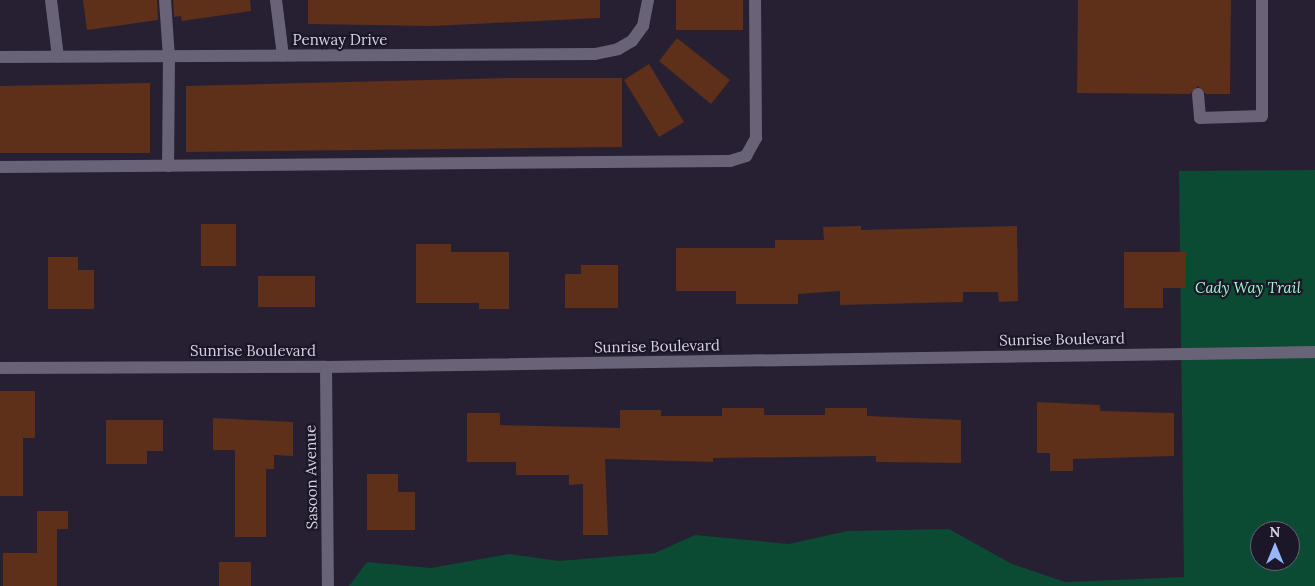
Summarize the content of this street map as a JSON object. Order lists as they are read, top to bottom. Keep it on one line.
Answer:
{"streets":{"street":["Penway Drive","Sunrise Boulevard","Sasoon Avenue"]},"crossings":[["Sunrise Boulevard","Sasoon Avenue"]],"parks":["Cady Way Trail"],"north":"top"}
